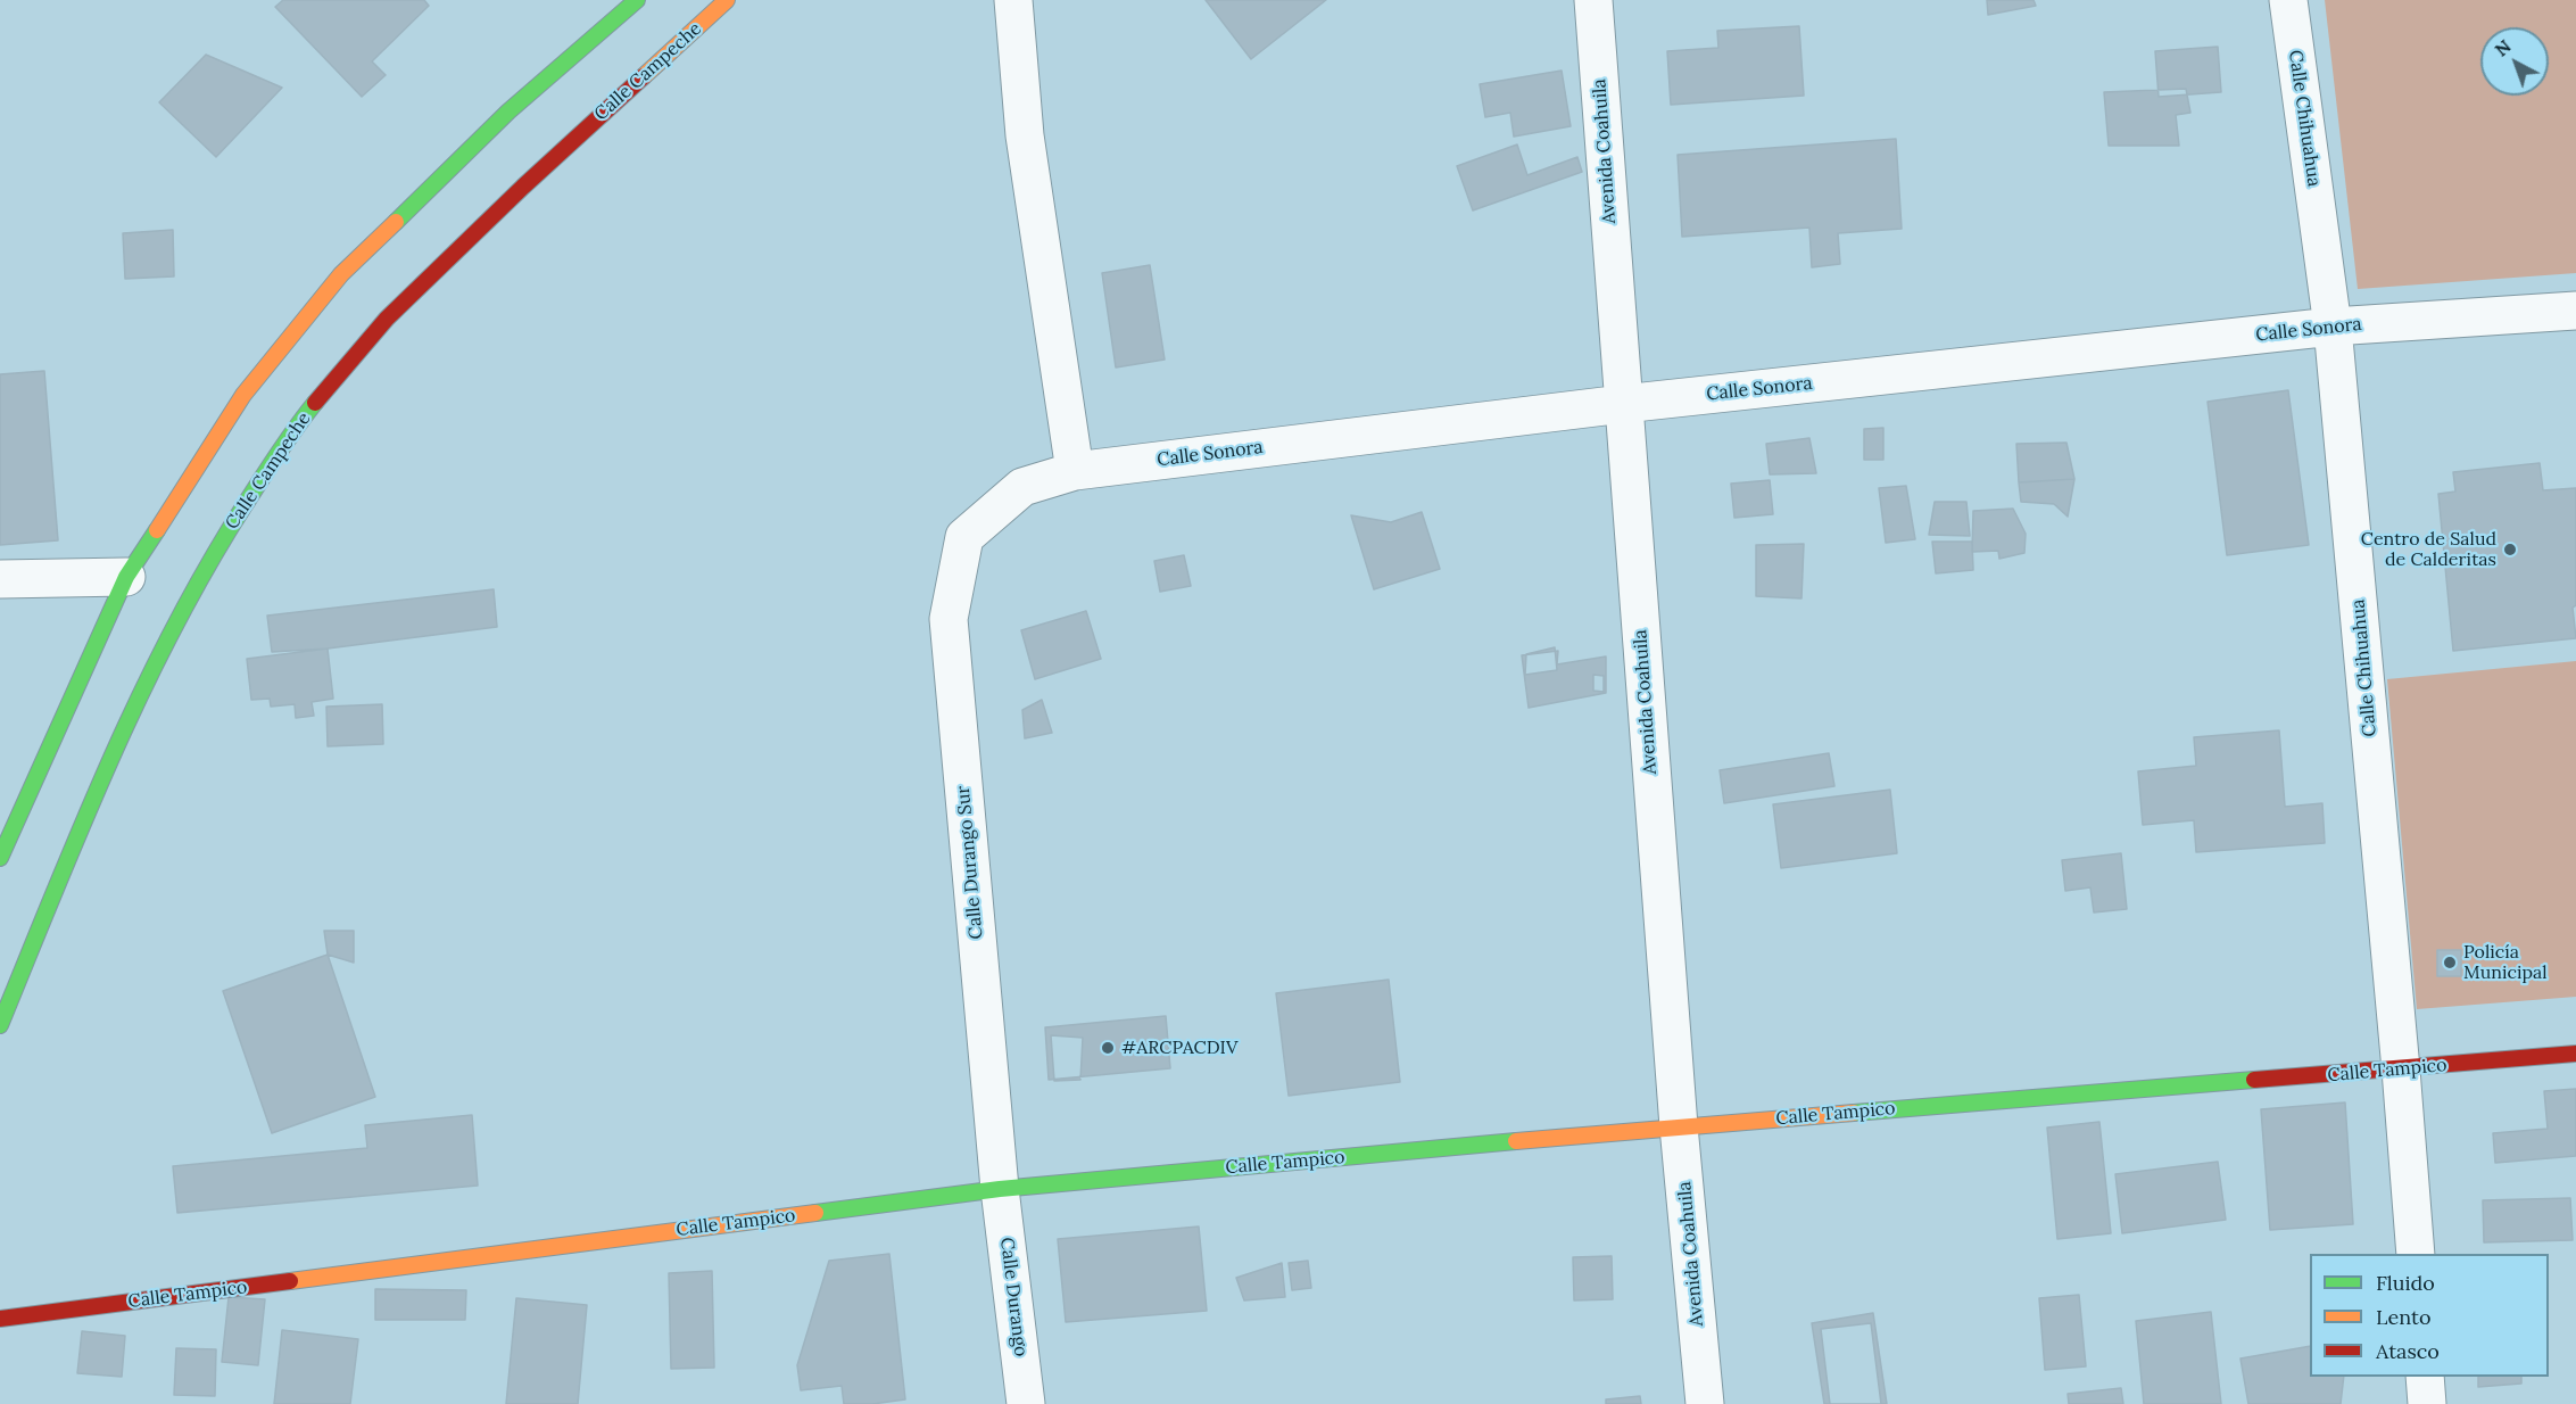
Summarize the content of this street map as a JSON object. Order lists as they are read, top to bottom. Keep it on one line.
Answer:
{"streets":{"street":["Calle Campeche","Calle Chihuahua","Avenida Coahuila","Calle Sonora","Calle Durango Sur","Calle Tampico","Calle Durango"]},"crossings":[["Calle Chihuahua","Calle Sonora"],["Calle Chihuahua","Calle Tampico"],["Avenida Coahuila","Calle Sonora"],["Avenida Coahuila","Calle Tampico"],["Calle Sonora","Calle Durango Sur"],["Calle Durango Sur","Calle Tampico"],["Calle Durango Sur","Calle Durango"],["Calle Tampico","Calle Durango"]],"places":["Centro de Salud de Calderitas","Policía Municipal","#ARCPACDIV"],"legend":["Fluido","Lento","Atasco"],"north":"top left"}
